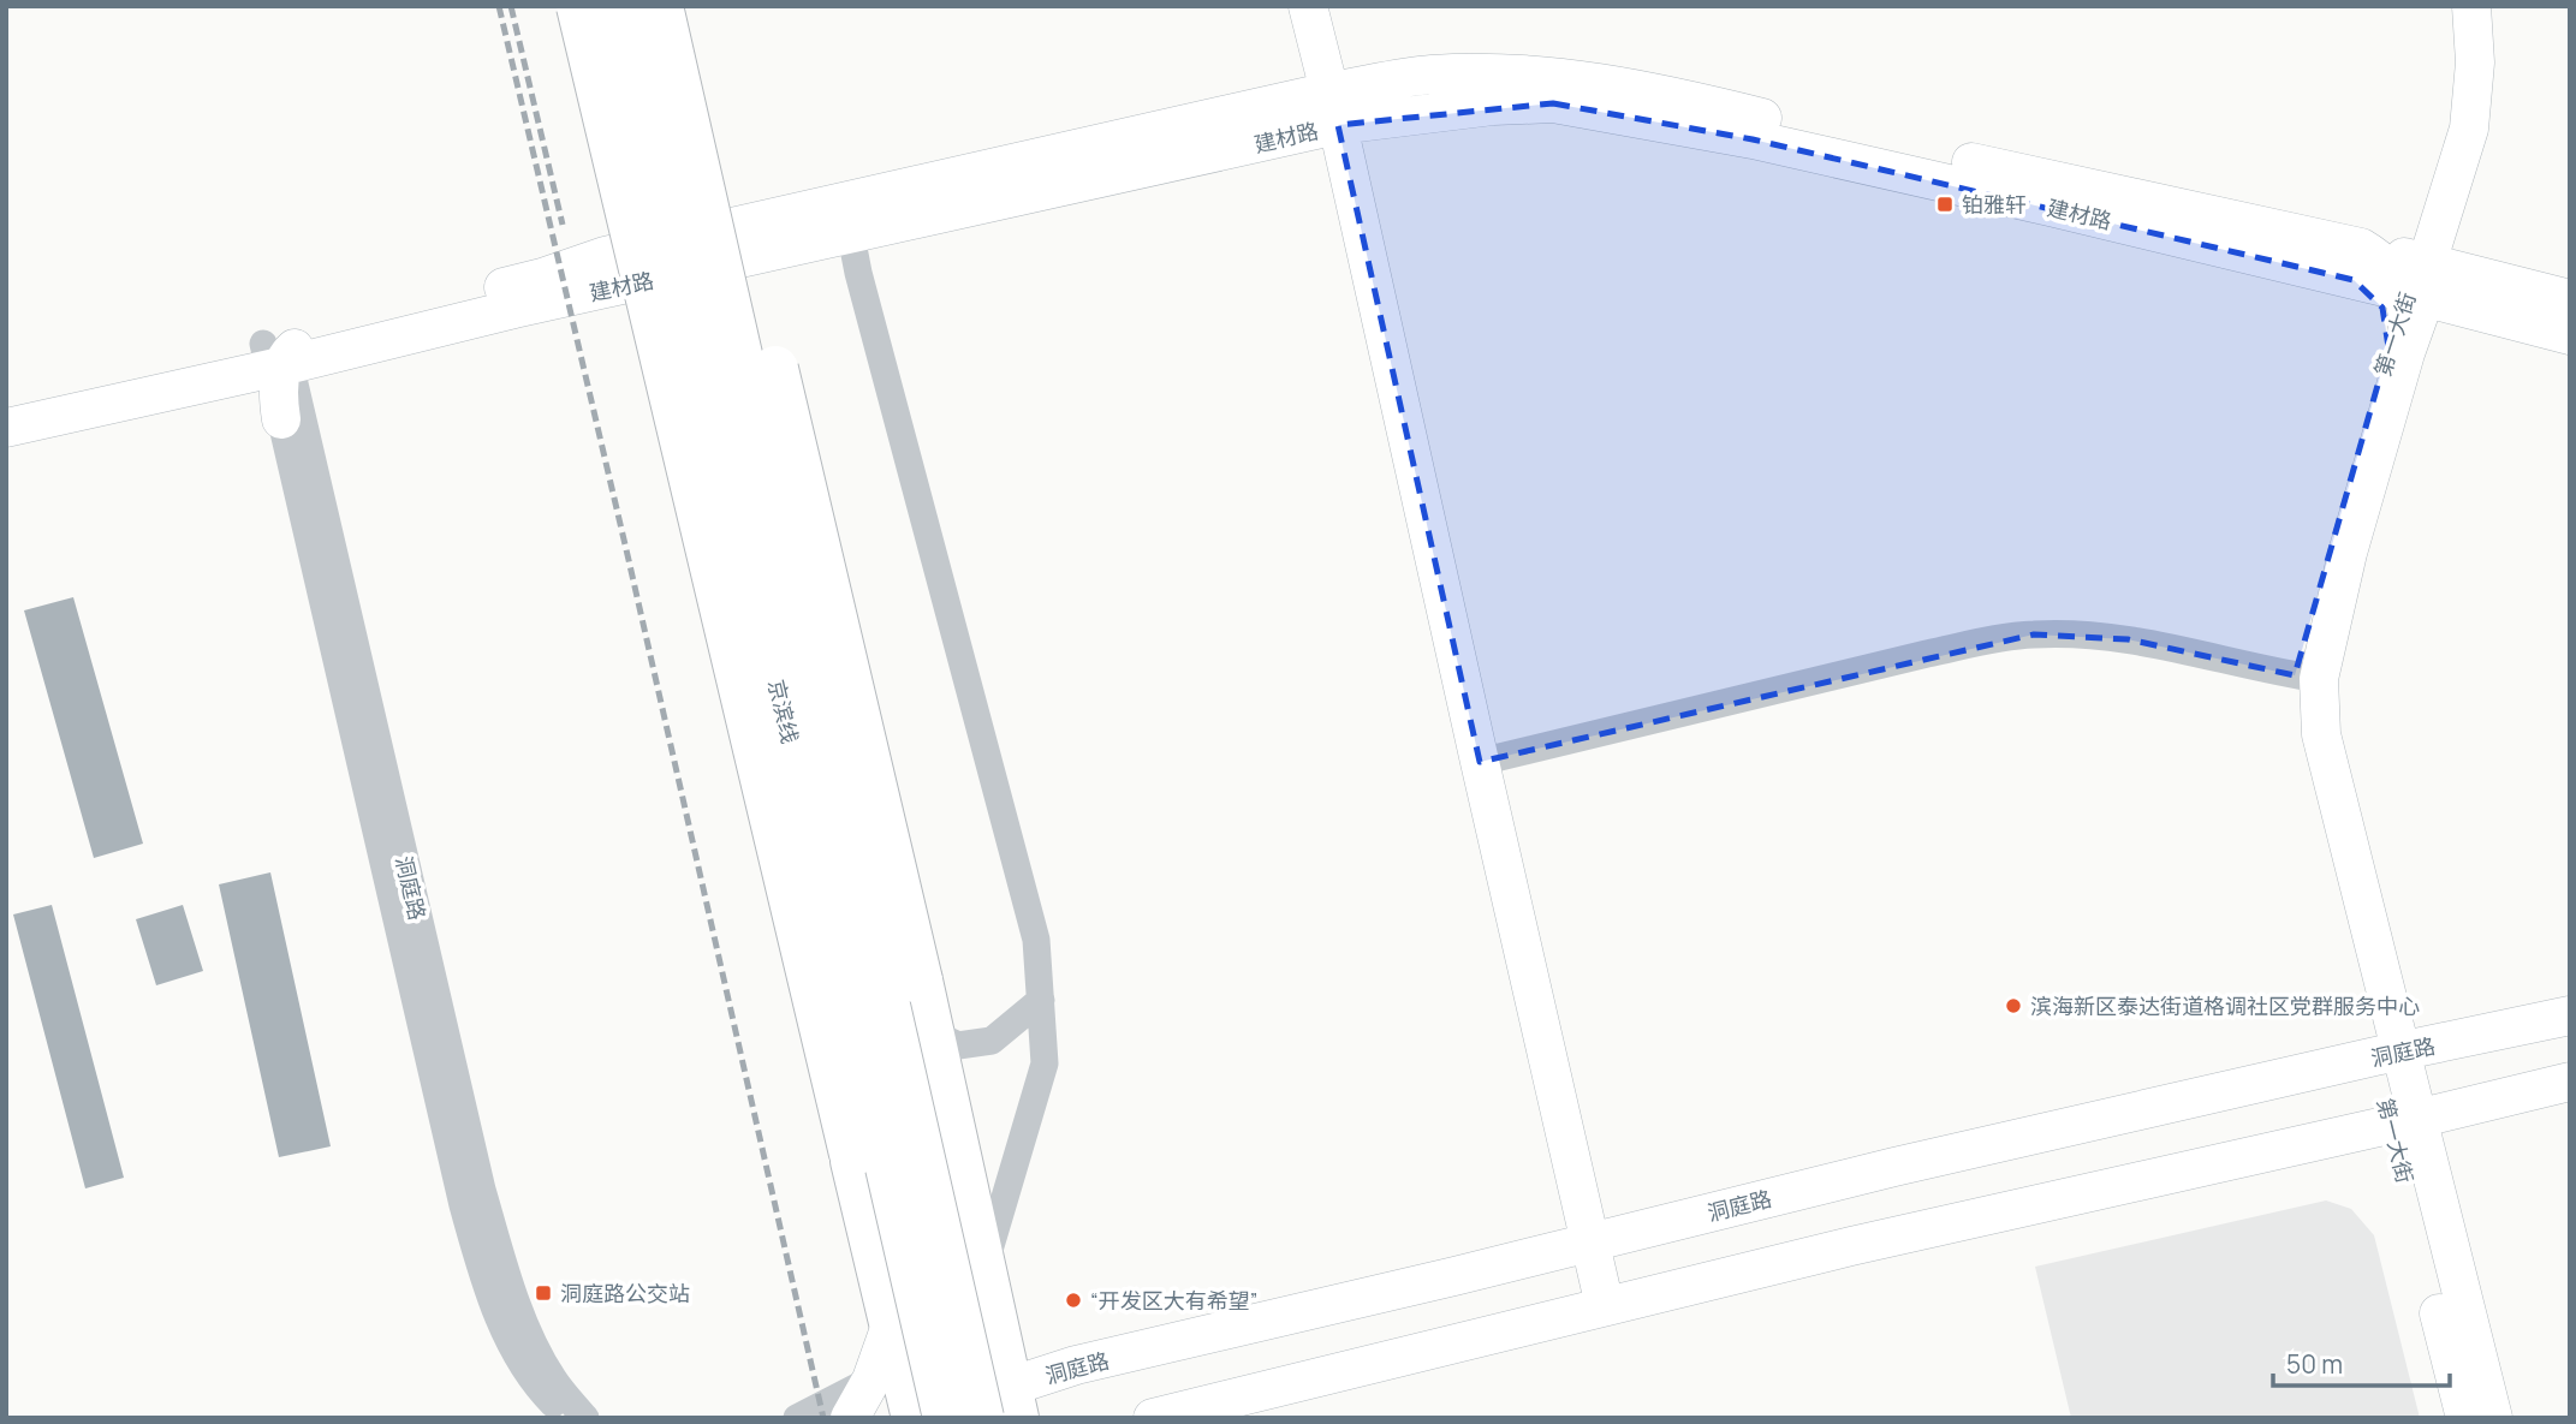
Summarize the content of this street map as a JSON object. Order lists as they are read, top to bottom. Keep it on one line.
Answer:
{"streets":{"highway":["京滨线"],"street":["建材路","第一大街","洞庭路"]},"crossings":[["第一大街","洞庭路"],["京滨线","洞庭路"]],"places":{"transit":["铂雅轩","洞庭路公交站"],"other":["滨海新区泰达街道格调社区党群服务中心","“开发区大有希望”"]},"scale_bar":"50 m"}
